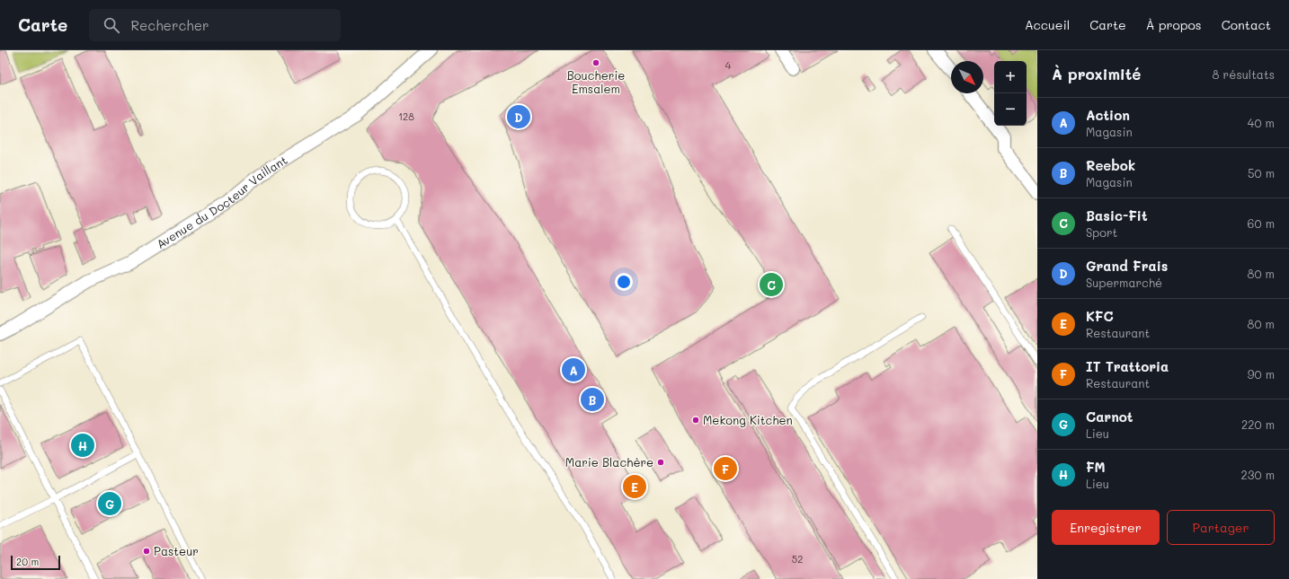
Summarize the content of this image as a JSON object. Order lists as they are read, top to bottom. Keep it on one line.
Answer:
{"streets":{"street":["Avenue du Docteur Vaillant"]},"places":["Boucherie Emsalem","Mekong Kitchen","Marie Blachère","Pasteur"],"house_numbers":["4","128","52"],"scale_bar":"20 m","north":"bottom right","page":{"header":"Carte","search":"Rechercher","nav":["Accueil","Carte","À propos","Contact"],"heading":["À proximité","8 résultats"],"map_buttons":["+","−"],"list":[{"mark":"A","name":"Action","note":"Magasin","value":"40 m"},{"mark":"B","name":"Reebok","note":"Magasin","value":"50 m"},{"mark":"C","name":"Basic-Fit","note":"Sport","value":"60 m"},{"mark":"D","name":"Grand Frais","note":"Supermarché","value":"80 m"},{"mark":"E","name":"KFC","note":"Restaurant","value":"80 m"},{"mark":"F","name":"IT Trattoria","note":"Restaurant","value":"90 m"},{"mark":"G","name":"Carnot","note":"Lieu","value":"220 m"},{"mark":"H","name":"FM","note":"Lieu","value":"230 m"}],"pins":["D","C","A","B","H","F","E","G"],"buttons":["Enregistrer","Partager"],"scale":"20 m"}}
